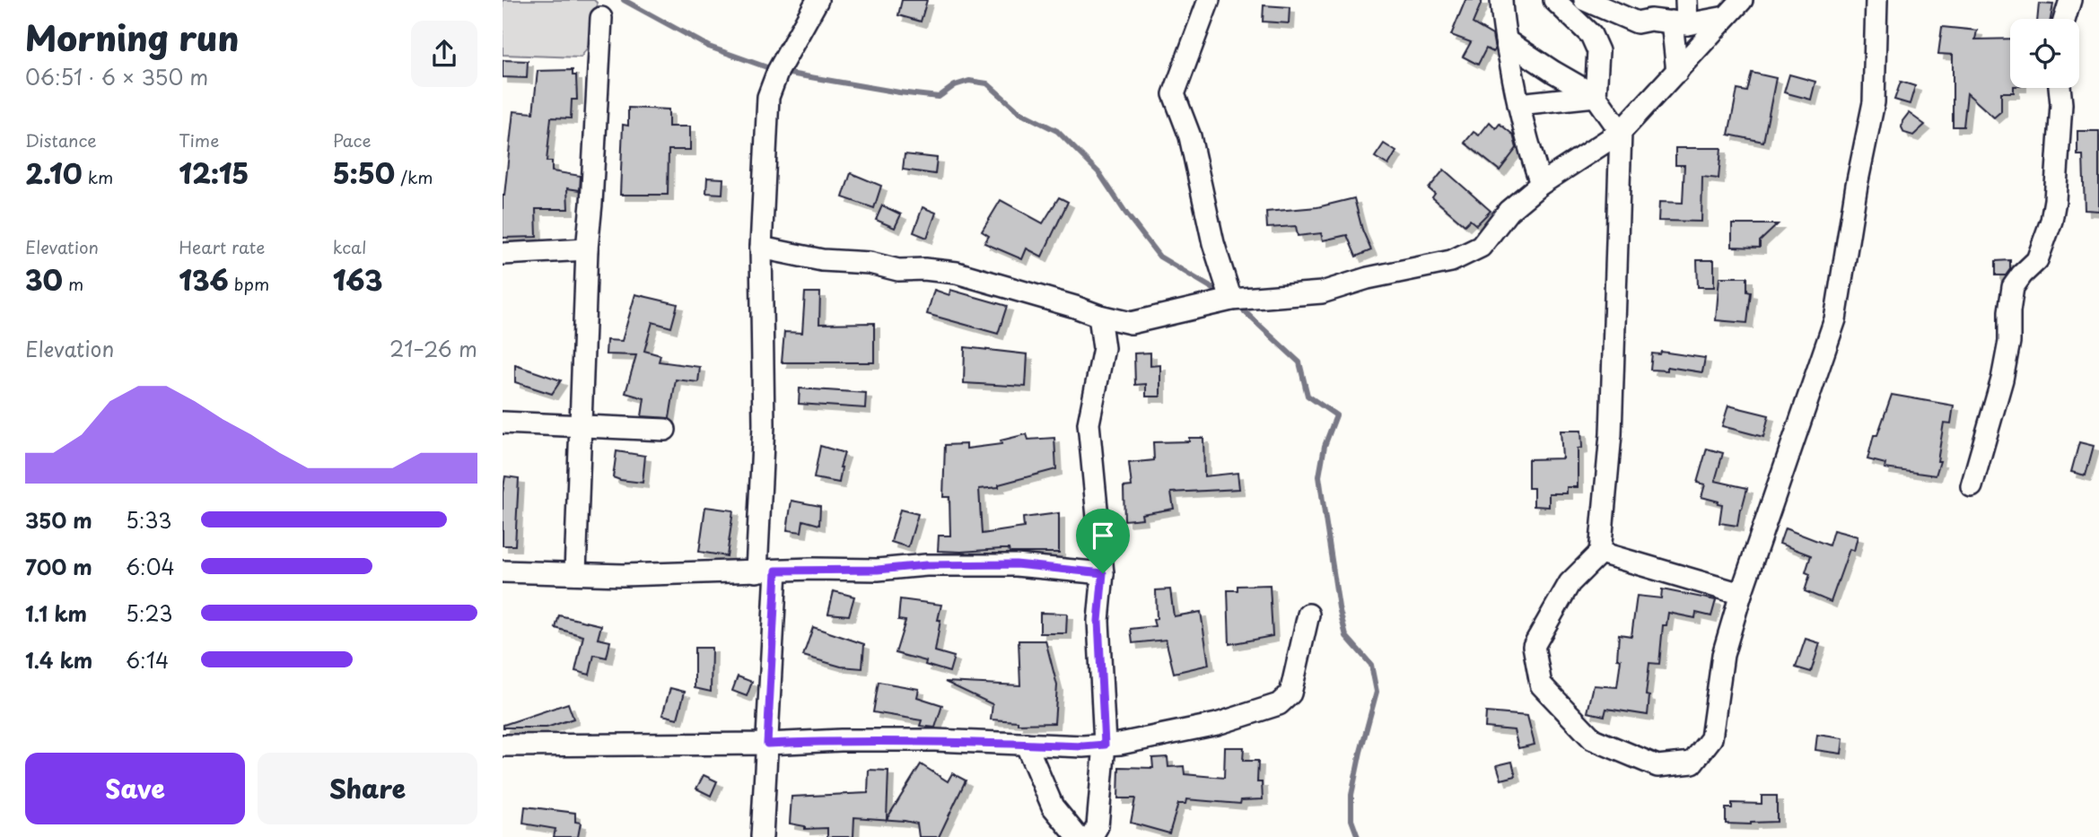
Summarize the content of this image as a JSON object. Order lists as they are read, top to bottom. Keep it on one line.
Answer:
{"page":{"heading":["Morning run","06:51 · 6 × 350 m"],"stats":[["Distance","2.10 km"],["Time","12:15"],["Pace","5:50 /km"],["Elevation","30 m"],["Heart rate","136 bpm"],["kcal","163"]],"chart":["Elevation","21–26 m"],"list":[{"name":"350 m","note":"5:33"},{"name":"700 m","note":"6:04"},{"name":"1.1 km","note":"5:23"},{"name":"1.4 km","note":"6:14"}],"buttons":["Save","Share"]}}
